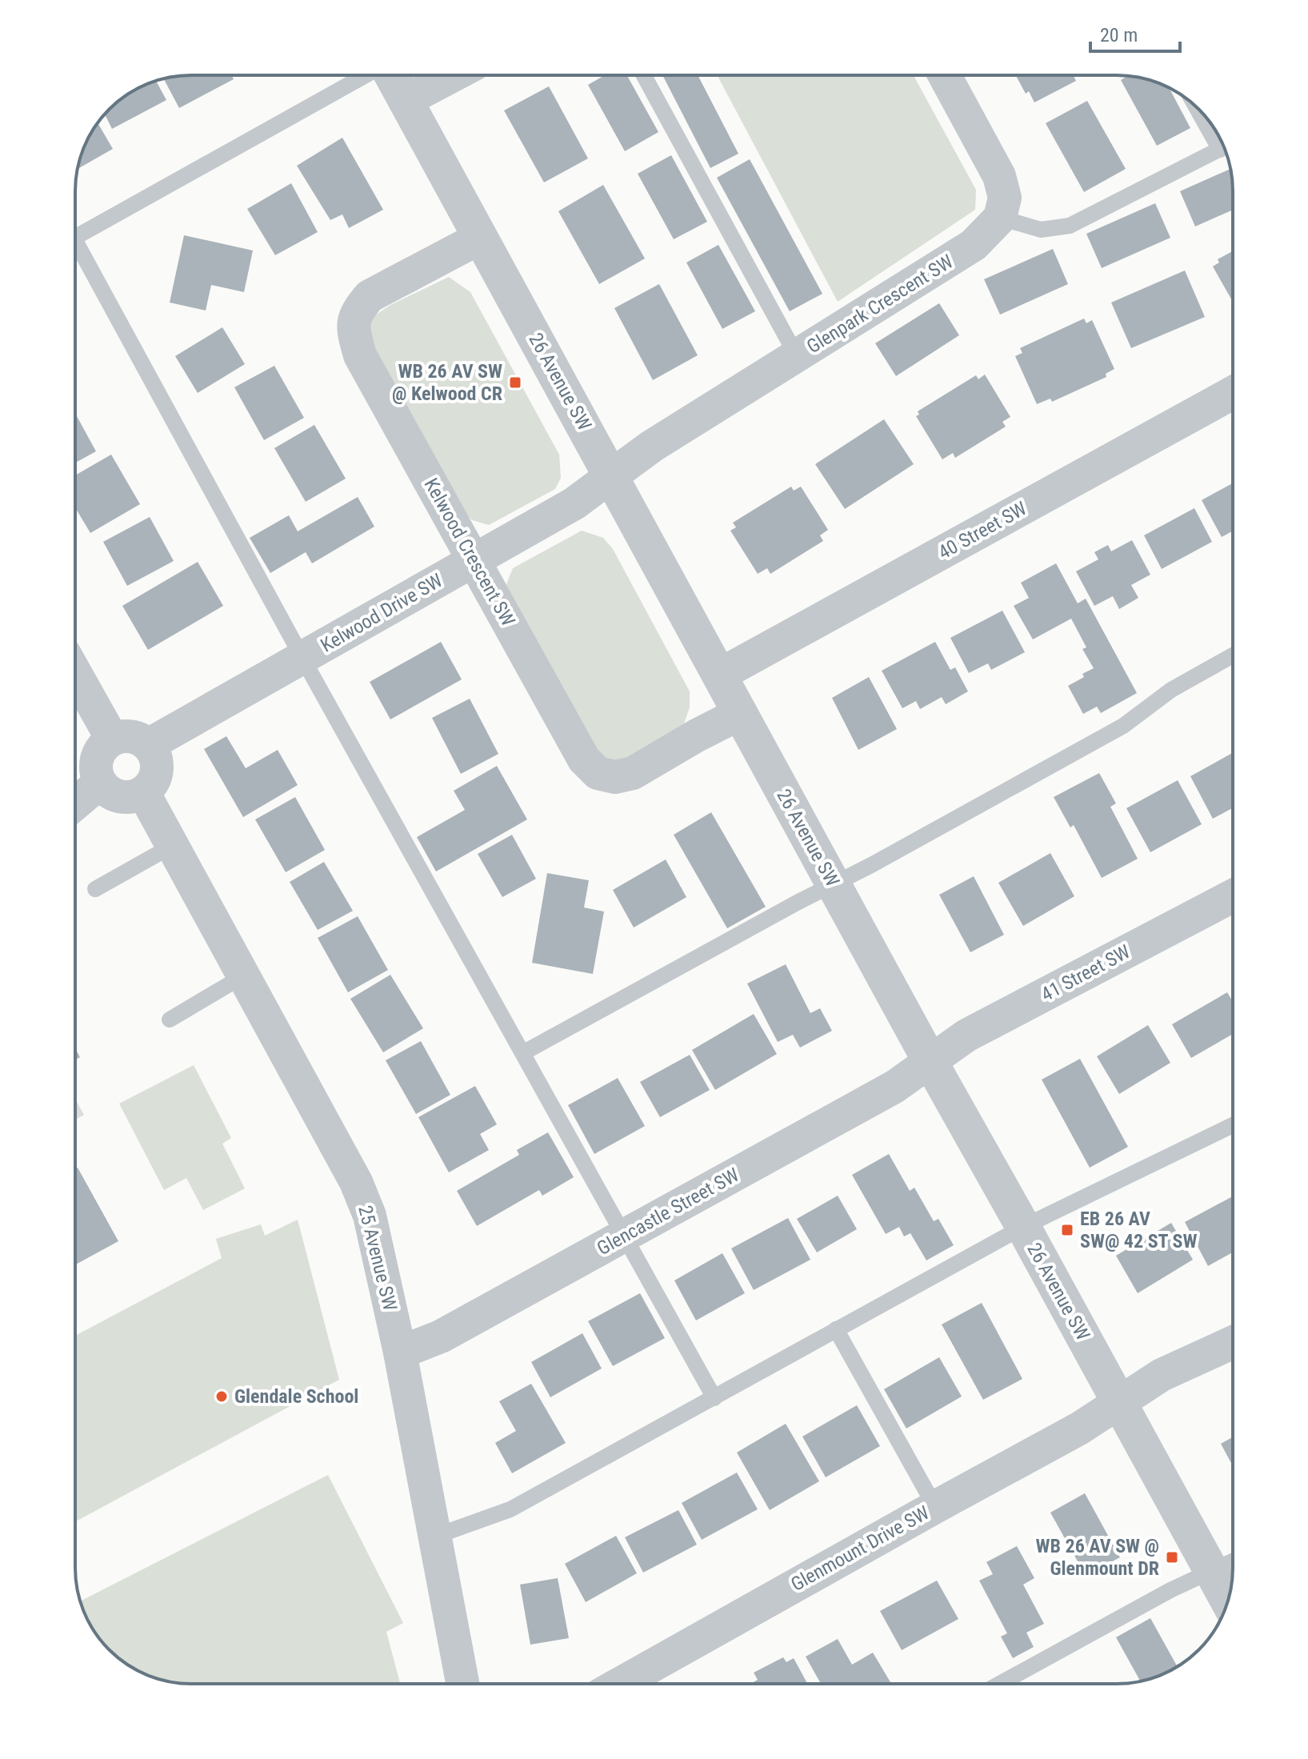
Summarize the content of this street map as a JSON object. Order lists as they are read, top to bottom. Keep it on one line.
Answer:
{"streets":{"street":["Glenpark Crescent SW","26 Avenue SW","40 Street SW","Kelwood Crescent SW","Kelwood Drive SW","41 Street SW","Glencastle Street SW","25 Avenue SW","Glenmount Drive SW"]},"crossings":[["Glenpark Crescent SW","26 Avenue SW"],["Glenpark Crescent SW","Kelwood Drive SW"],["26 Avenue SW","40 Street SW"],["26 Avenue SW","Kelwood Crescent SW"],["26 Avenue SW","Kelwood Drive SW"],["26 Avenue SW","41 Street SW"],["26 Avenue SW","Glencastle Street SW"],["26 Avenue SW","Glenmount Drive SW"],["Kelwood Crescent SW","Kelwood Drive SW"],["Kelwood Drive SW","25 Avenue SW"],["41 Street SW","Glencastle Street SW"],["Glencastle Street SW","25 Avenue SW"]],"places":{"transit":["WB 26 AV SW @ Kelwood CR","EB 26 AV SW@ 42 ST SW","WB 26 AV SW @ Glenmount DR"],"other":["Glendale School"]},"scale_bar":"20 m"}
